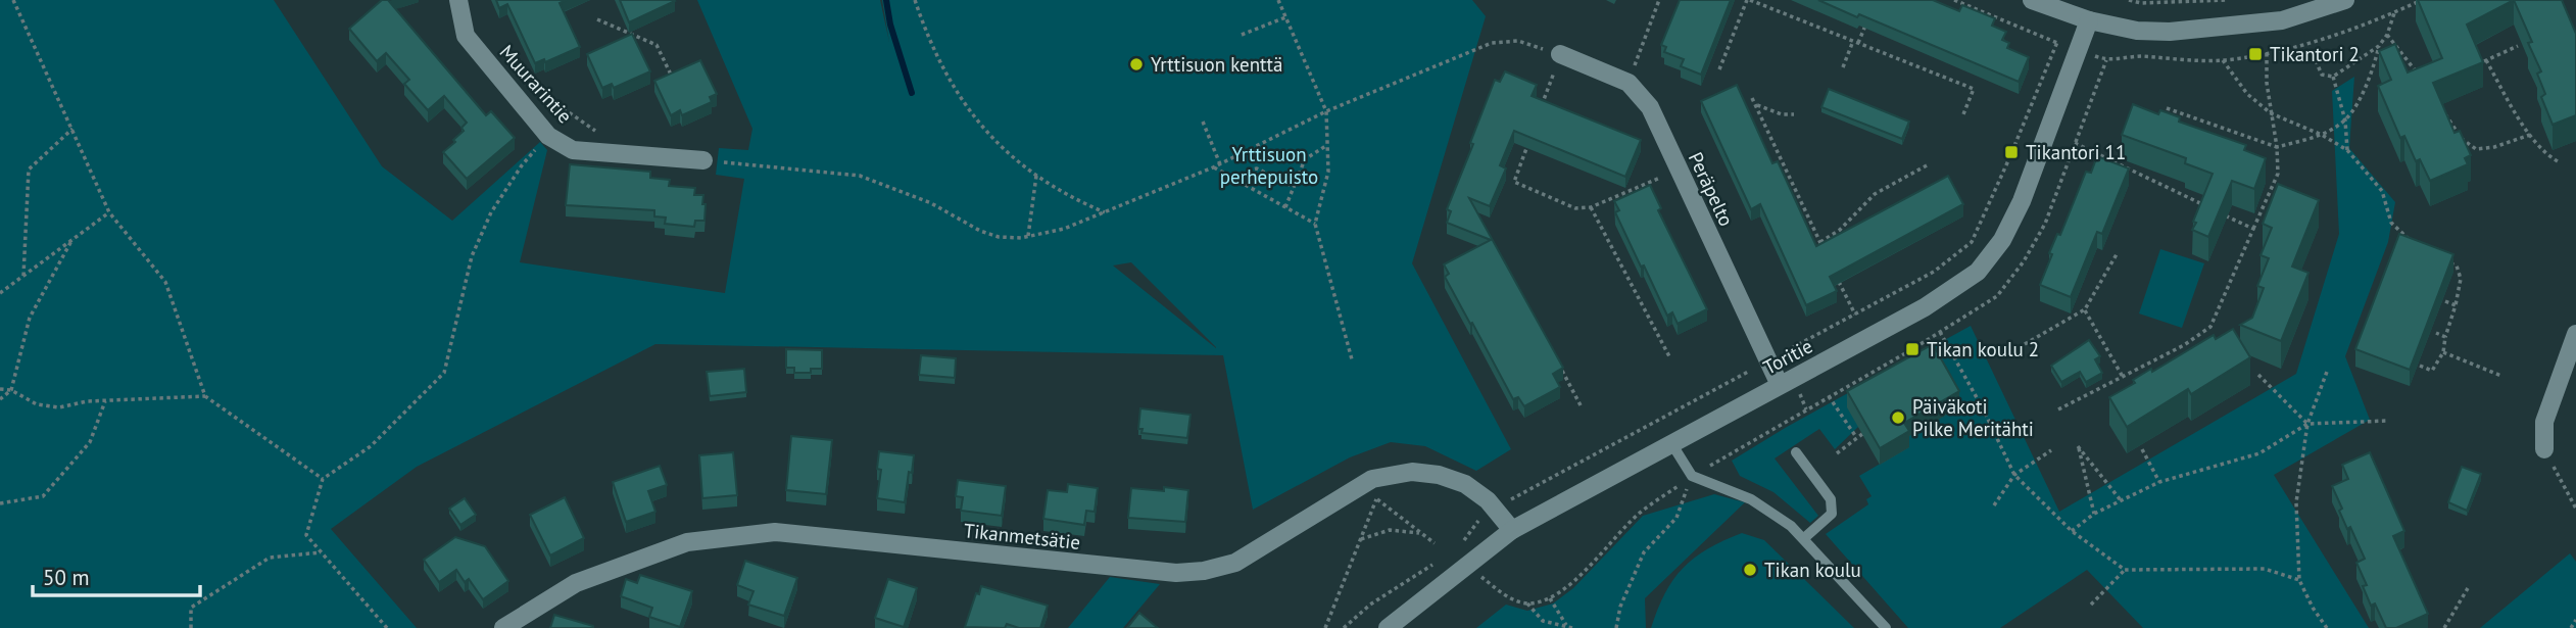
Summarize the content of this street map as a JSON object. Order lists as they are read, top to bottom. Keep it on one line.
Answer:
{"streets":{"street":["Muurarintie","Peräpelto","Toritie","Tikanmetsätie"]},"crossings":[["Peräpelto","Toritie"],["Toritie","Tikanmetsätie"]],"parks":["Yrttisuon perhepuisto"],"places":{"transit":["Tikantori 2","Tikantori 11","Tikan koulu 2"],"other":["Yrttisuon kenttä","Päiväkoti Pilke Meritähti","Tikan koulu"]},"scale_bar":"50 m"}
